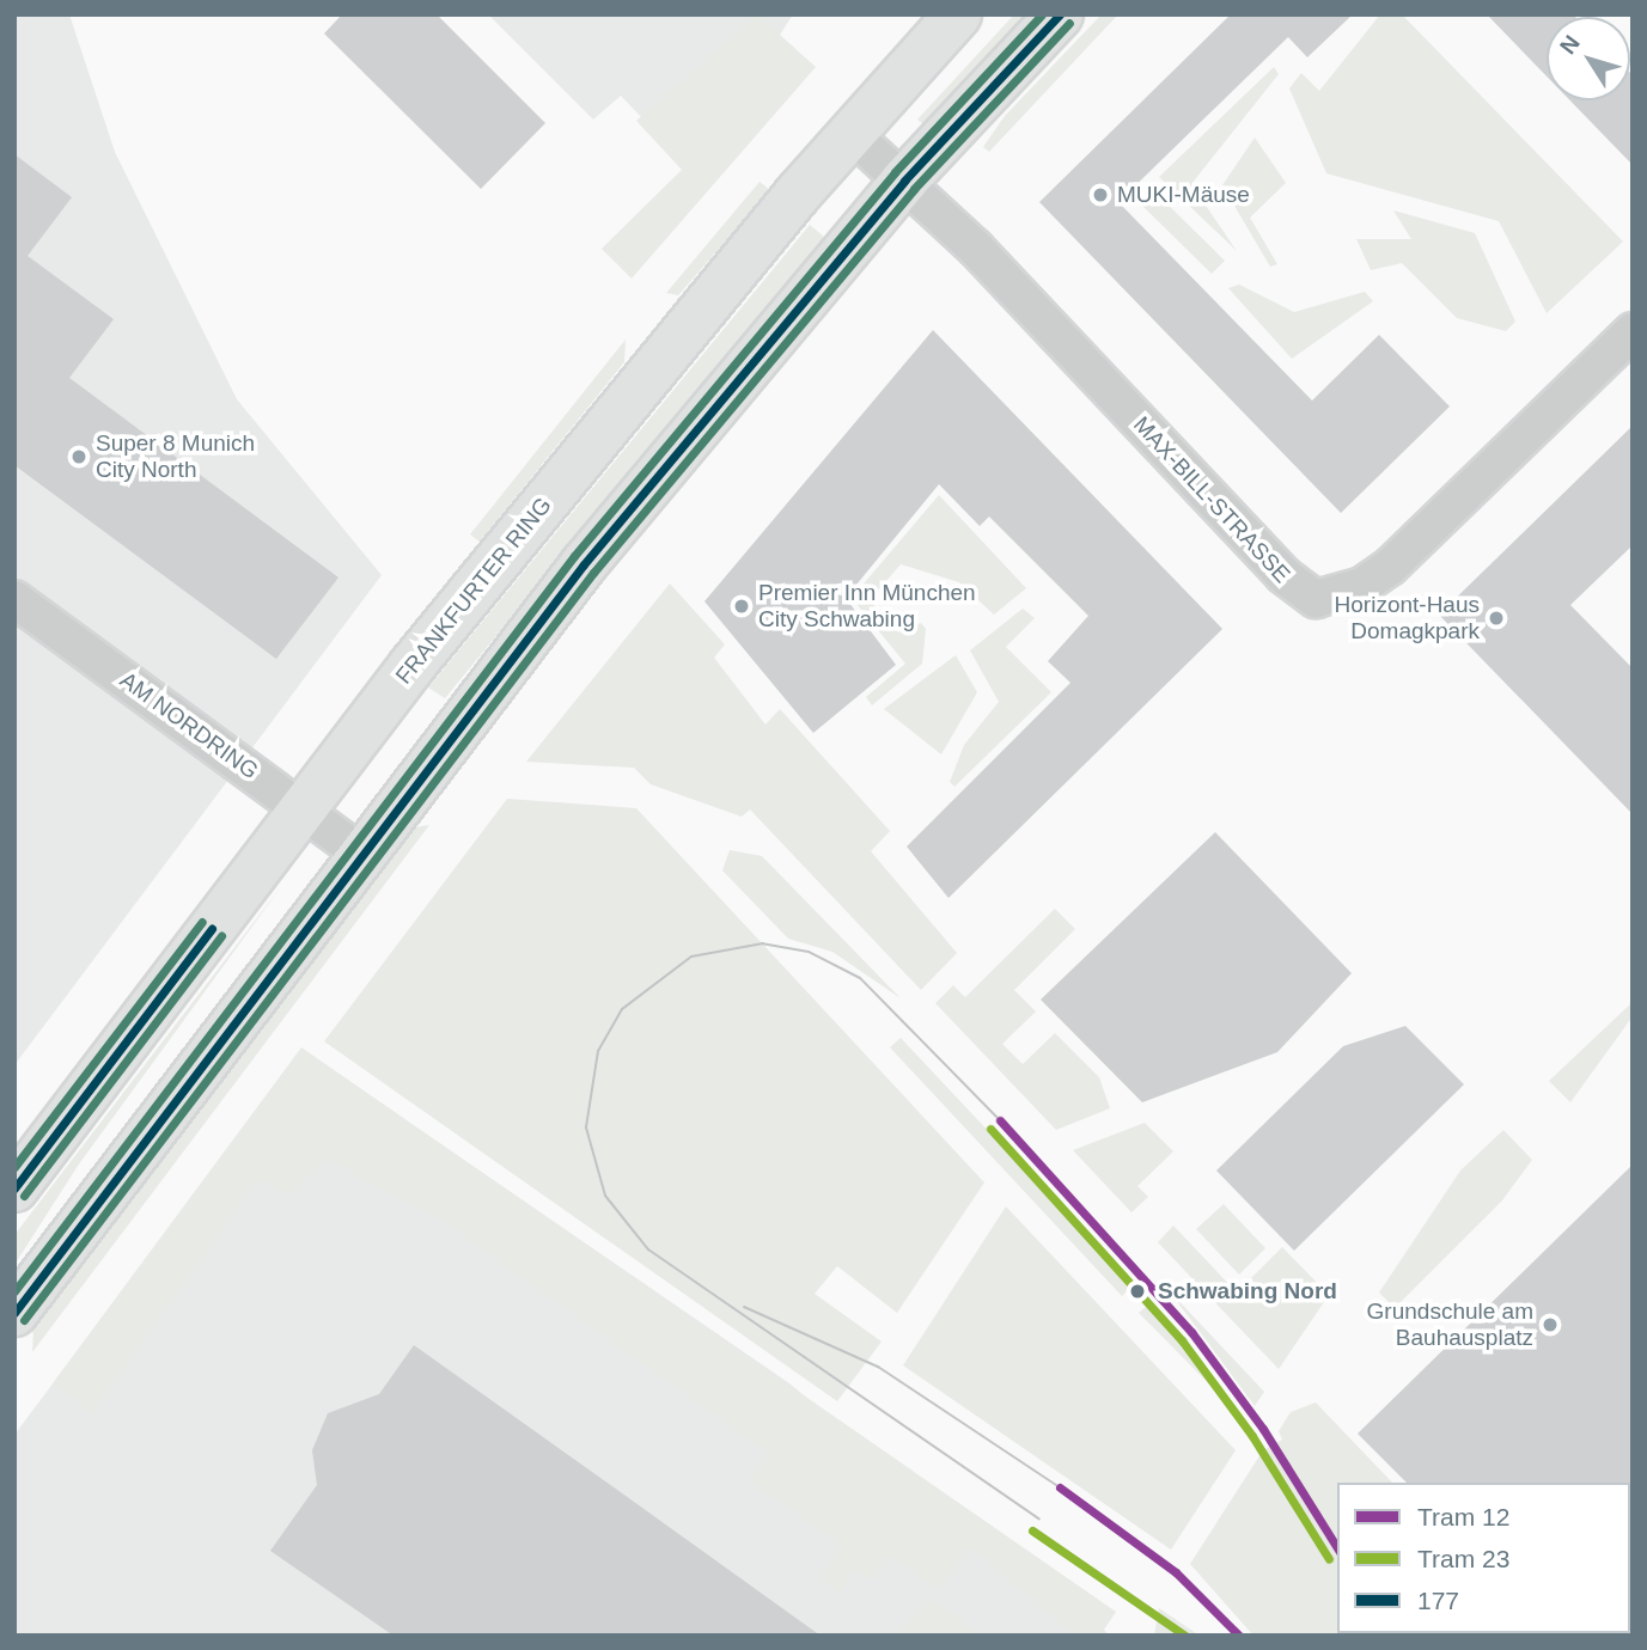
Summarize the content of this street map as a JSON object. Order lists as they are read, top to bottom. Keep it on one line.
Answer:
{"streets":{"main road":["FRANKFURTER RING"],"street":["MAX-BILL-STRASSE","AM NORDRING"]},"crossings":[["MAX-BILL-STRASSE","FRANKFURTER RING"],["FRANKFURTER RING","AM NORDRING"]],"places":["MUKI-Mäuse","Super 8 Munich City North","Premier Inn München City Schwabing","Horizont-Haus Domagkpark","Schwabing Nord","Grundschule am Bauhausplatz"],"lines":["transit line 177","tram line 12","tram line 23"],"legend":["Tram 12","Tram 23","177"],"north":"top left"}
